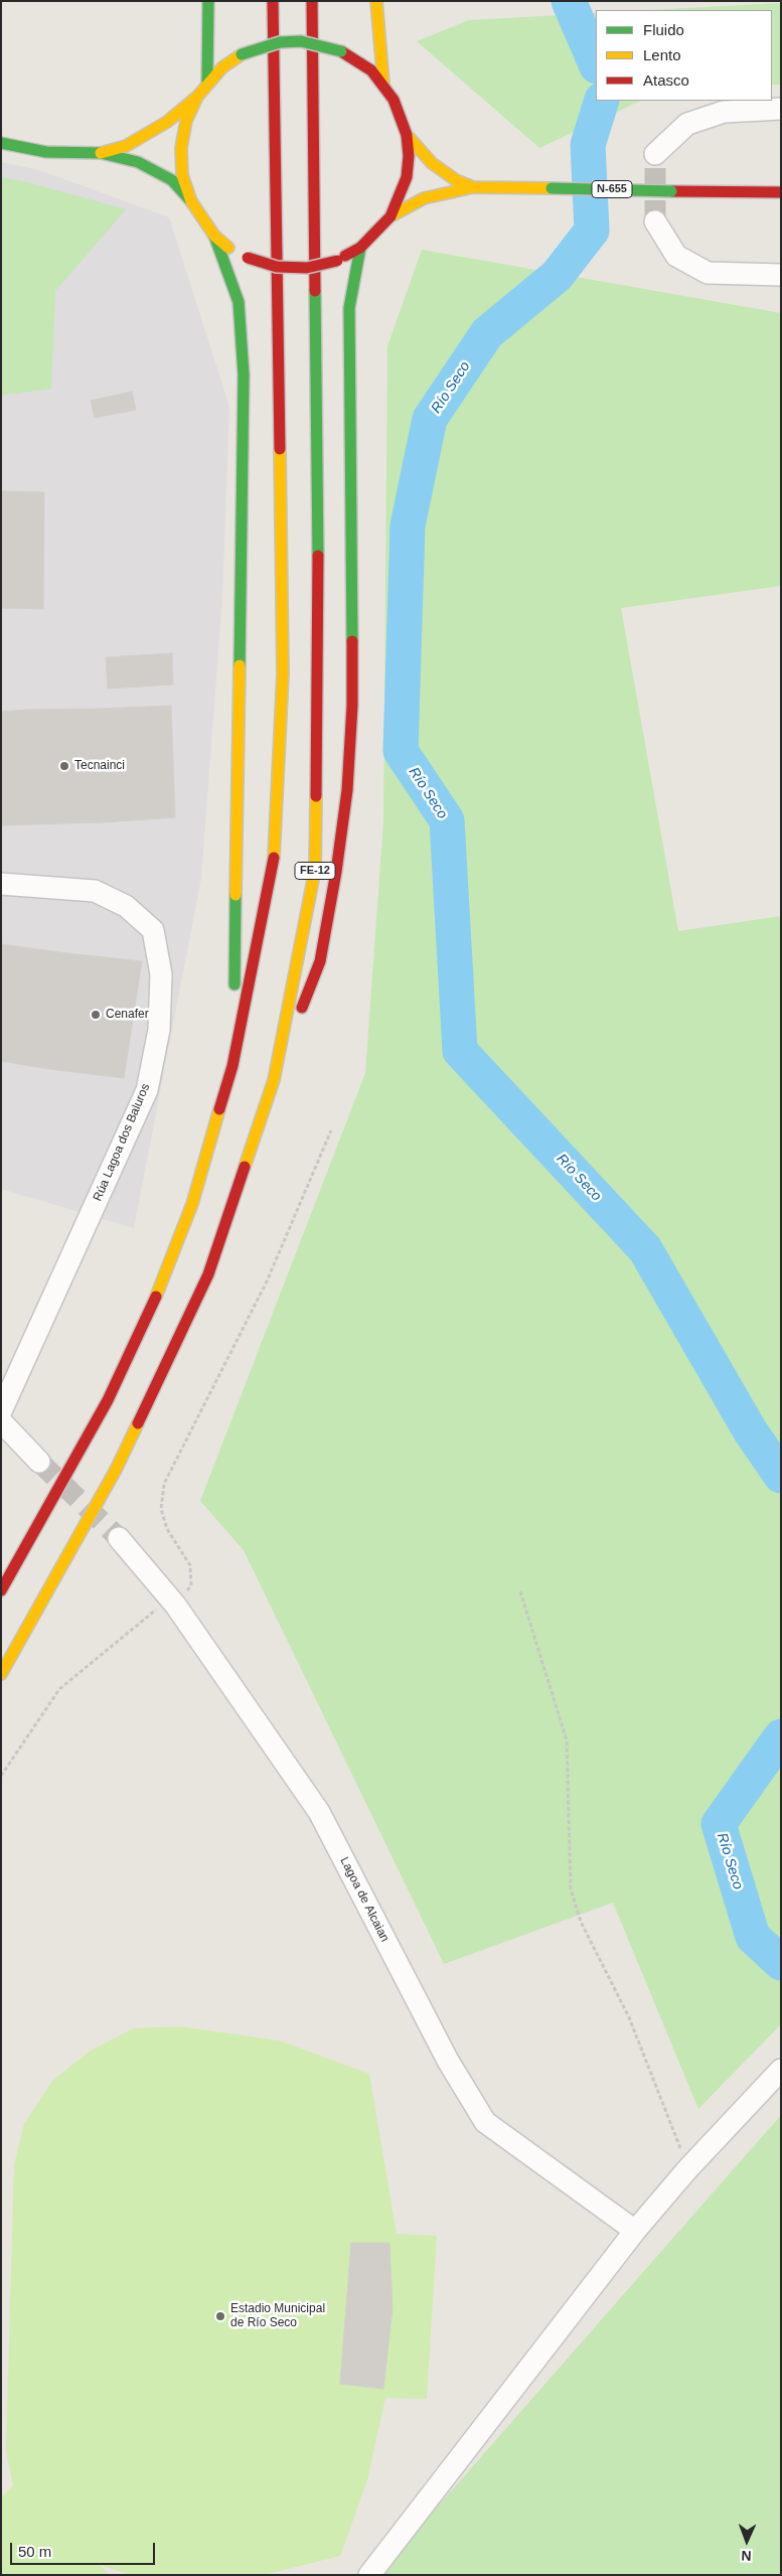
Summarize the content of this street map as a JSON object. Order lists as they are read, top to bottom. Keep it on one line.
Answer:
{"streets":{"main road":["N-655","FE-12"],"street":["Rúa Lagoa dos Baluros","Lagoa de Alcaian"]},"water":["Río Seco"],"places":["Tecnainci","Cenafer","Estadio Municipal de Río Seco"],"legend":["Fluido","Lento","Atasco"],"scale_bar":"50 m","north":"bottom"}
